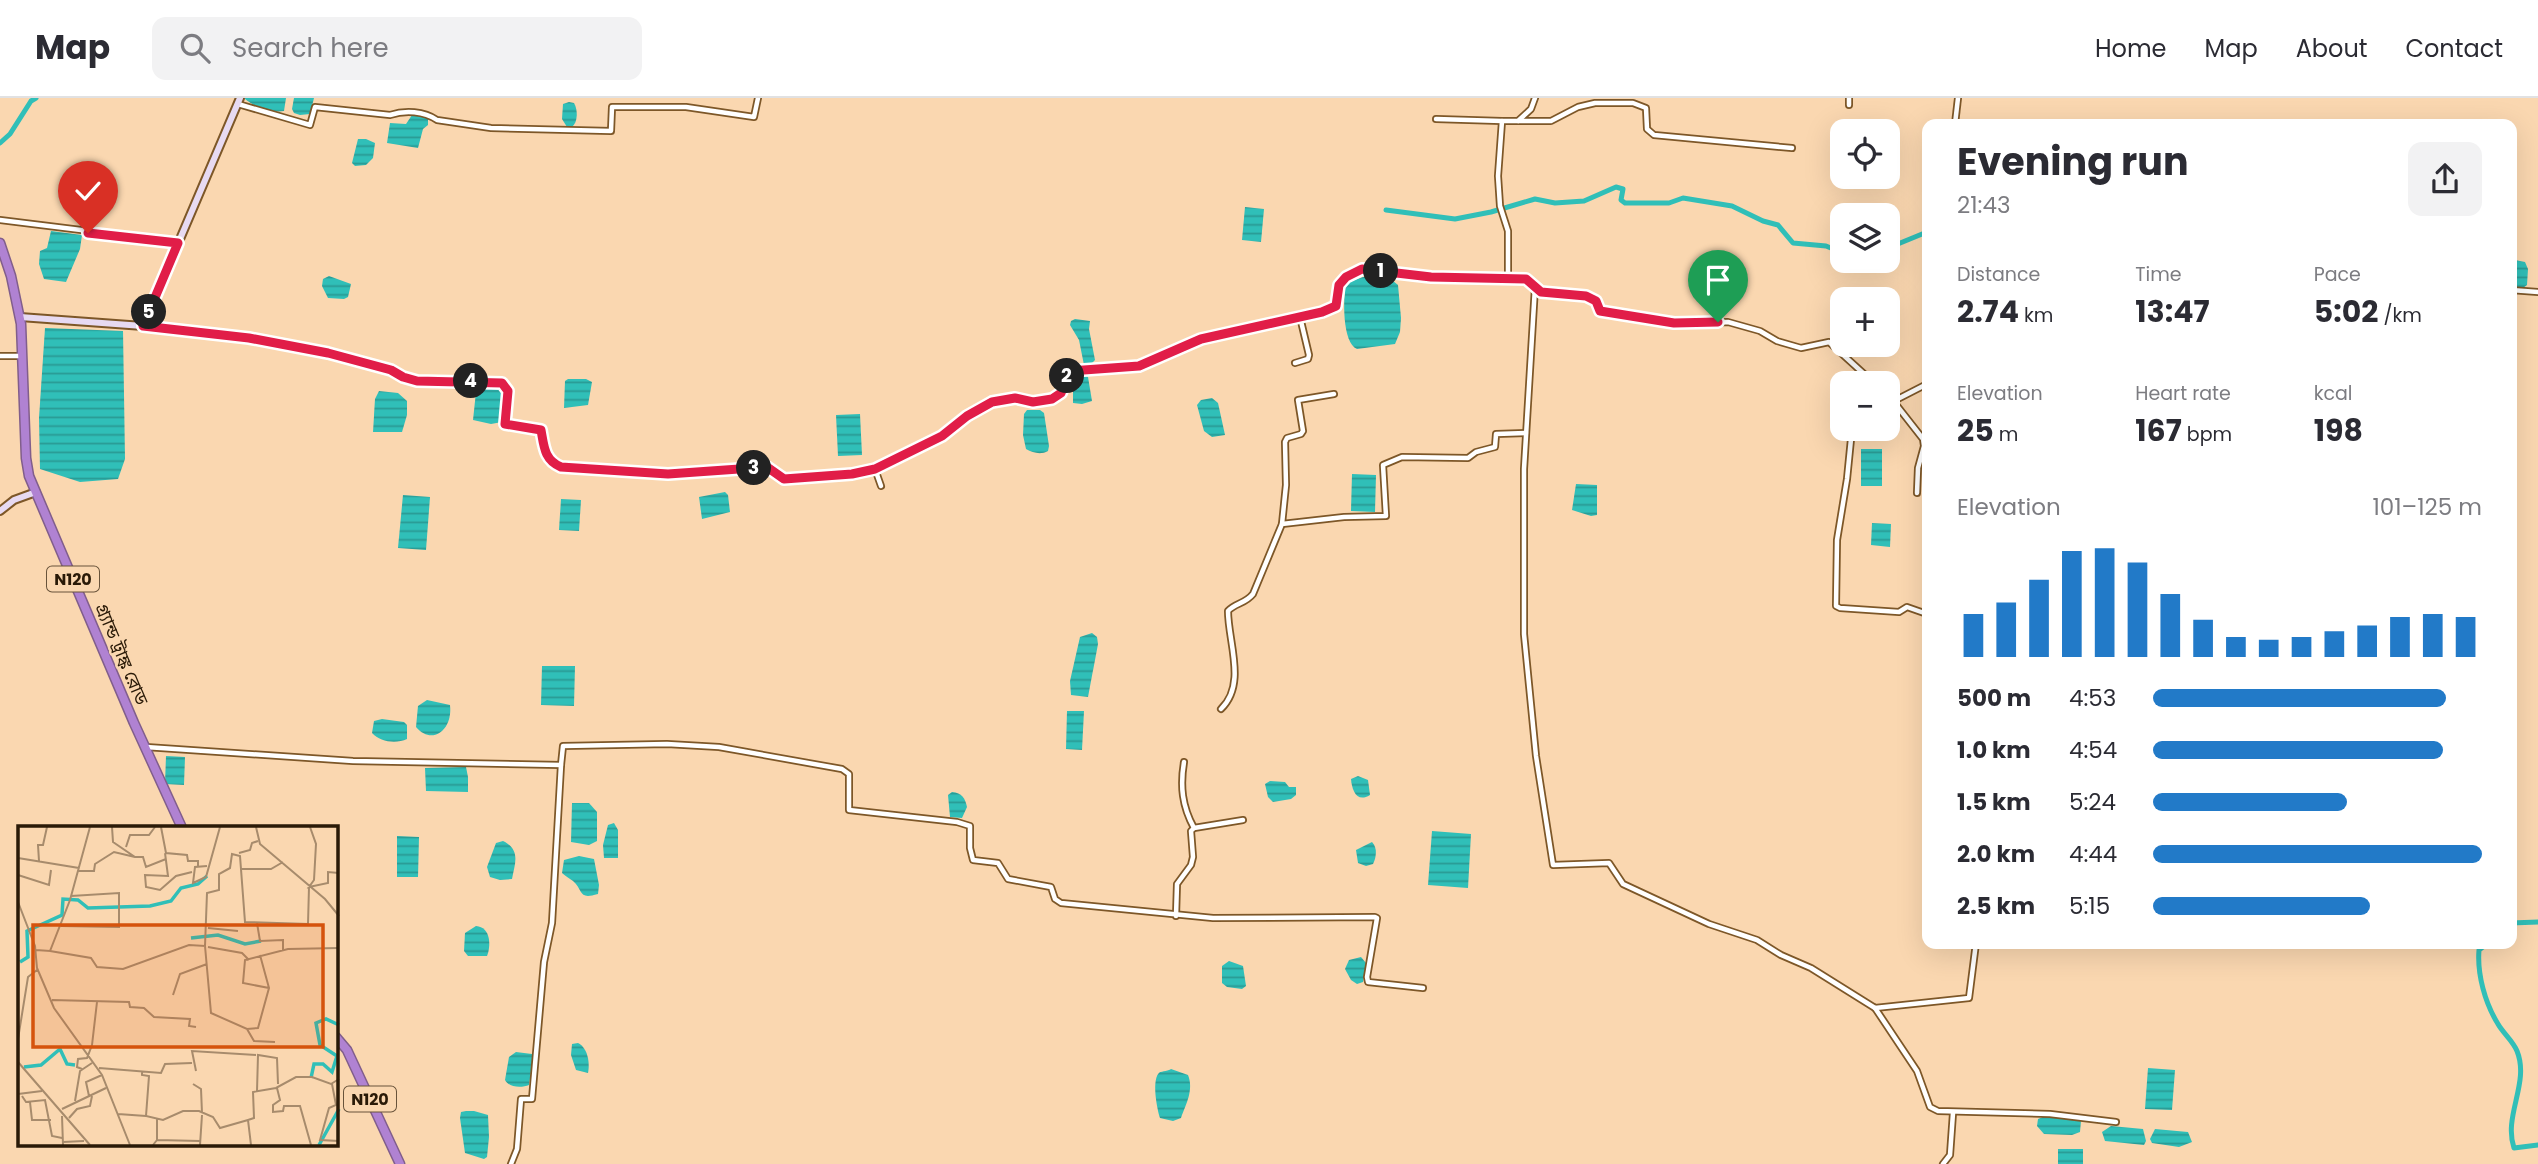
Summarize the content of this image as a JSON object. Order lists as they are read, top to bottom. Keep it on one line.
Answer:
{"streets":{"highway":["N120","গ্র্যান্ড ট্রাঙ্ক রোড"]},"page":{"header":"Map","search":"Search here","nav":["Home","Map","About","Contact"],"map_buttons":["+","−"],"heading":["Evening run","21:43"],"stats":[["Distance","2.74 km"],["Time","13:47"],["Pace","5:02 /km"],["Elevation","25 m"],["Heart rate","167 bpm"],["kcal","198"]],"pins":["1","5","2","4","3"],"chart":["Elevation","101–125 m"],"list":[{"name":"500 m","note":"4:53"},{"name":"1.0 km","note":"4:54"},{"name":"1.5 km","note":"5:24"},{"name":"2.0 km","note":"4:44"},{"name":"2.5 km","note":"5:15"}]}}
